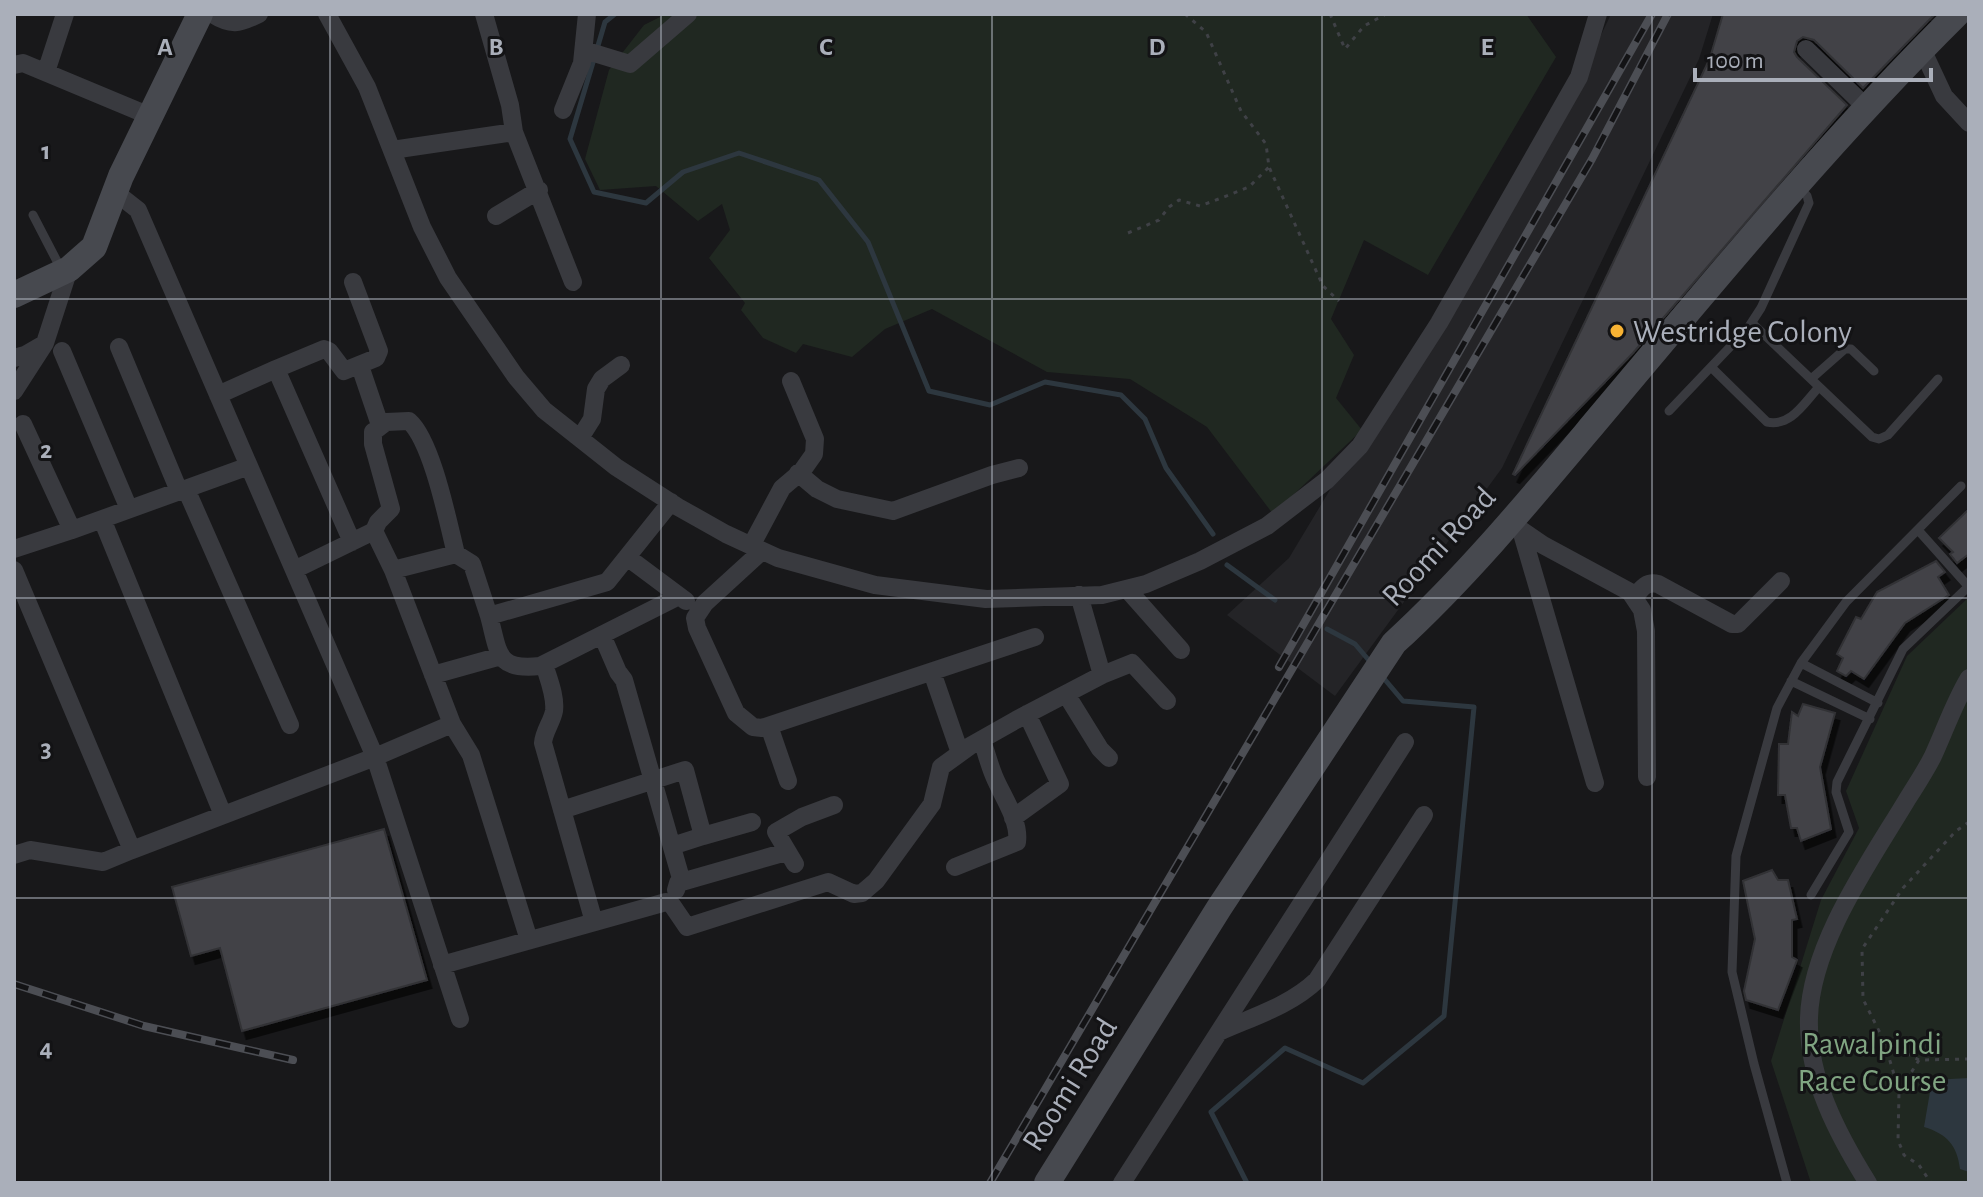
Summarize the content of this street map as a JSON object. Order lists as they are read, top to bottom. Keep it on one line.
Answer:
{"streets":{"street":["Roomi Road"]},"parks":["Rawalpindi Race Course"],"places":["Westridge Colony"],"scale_bar":"100 m","grid":{"columns":["A","B","C","D","E"],"rows":["1","2","3","4"]}}
